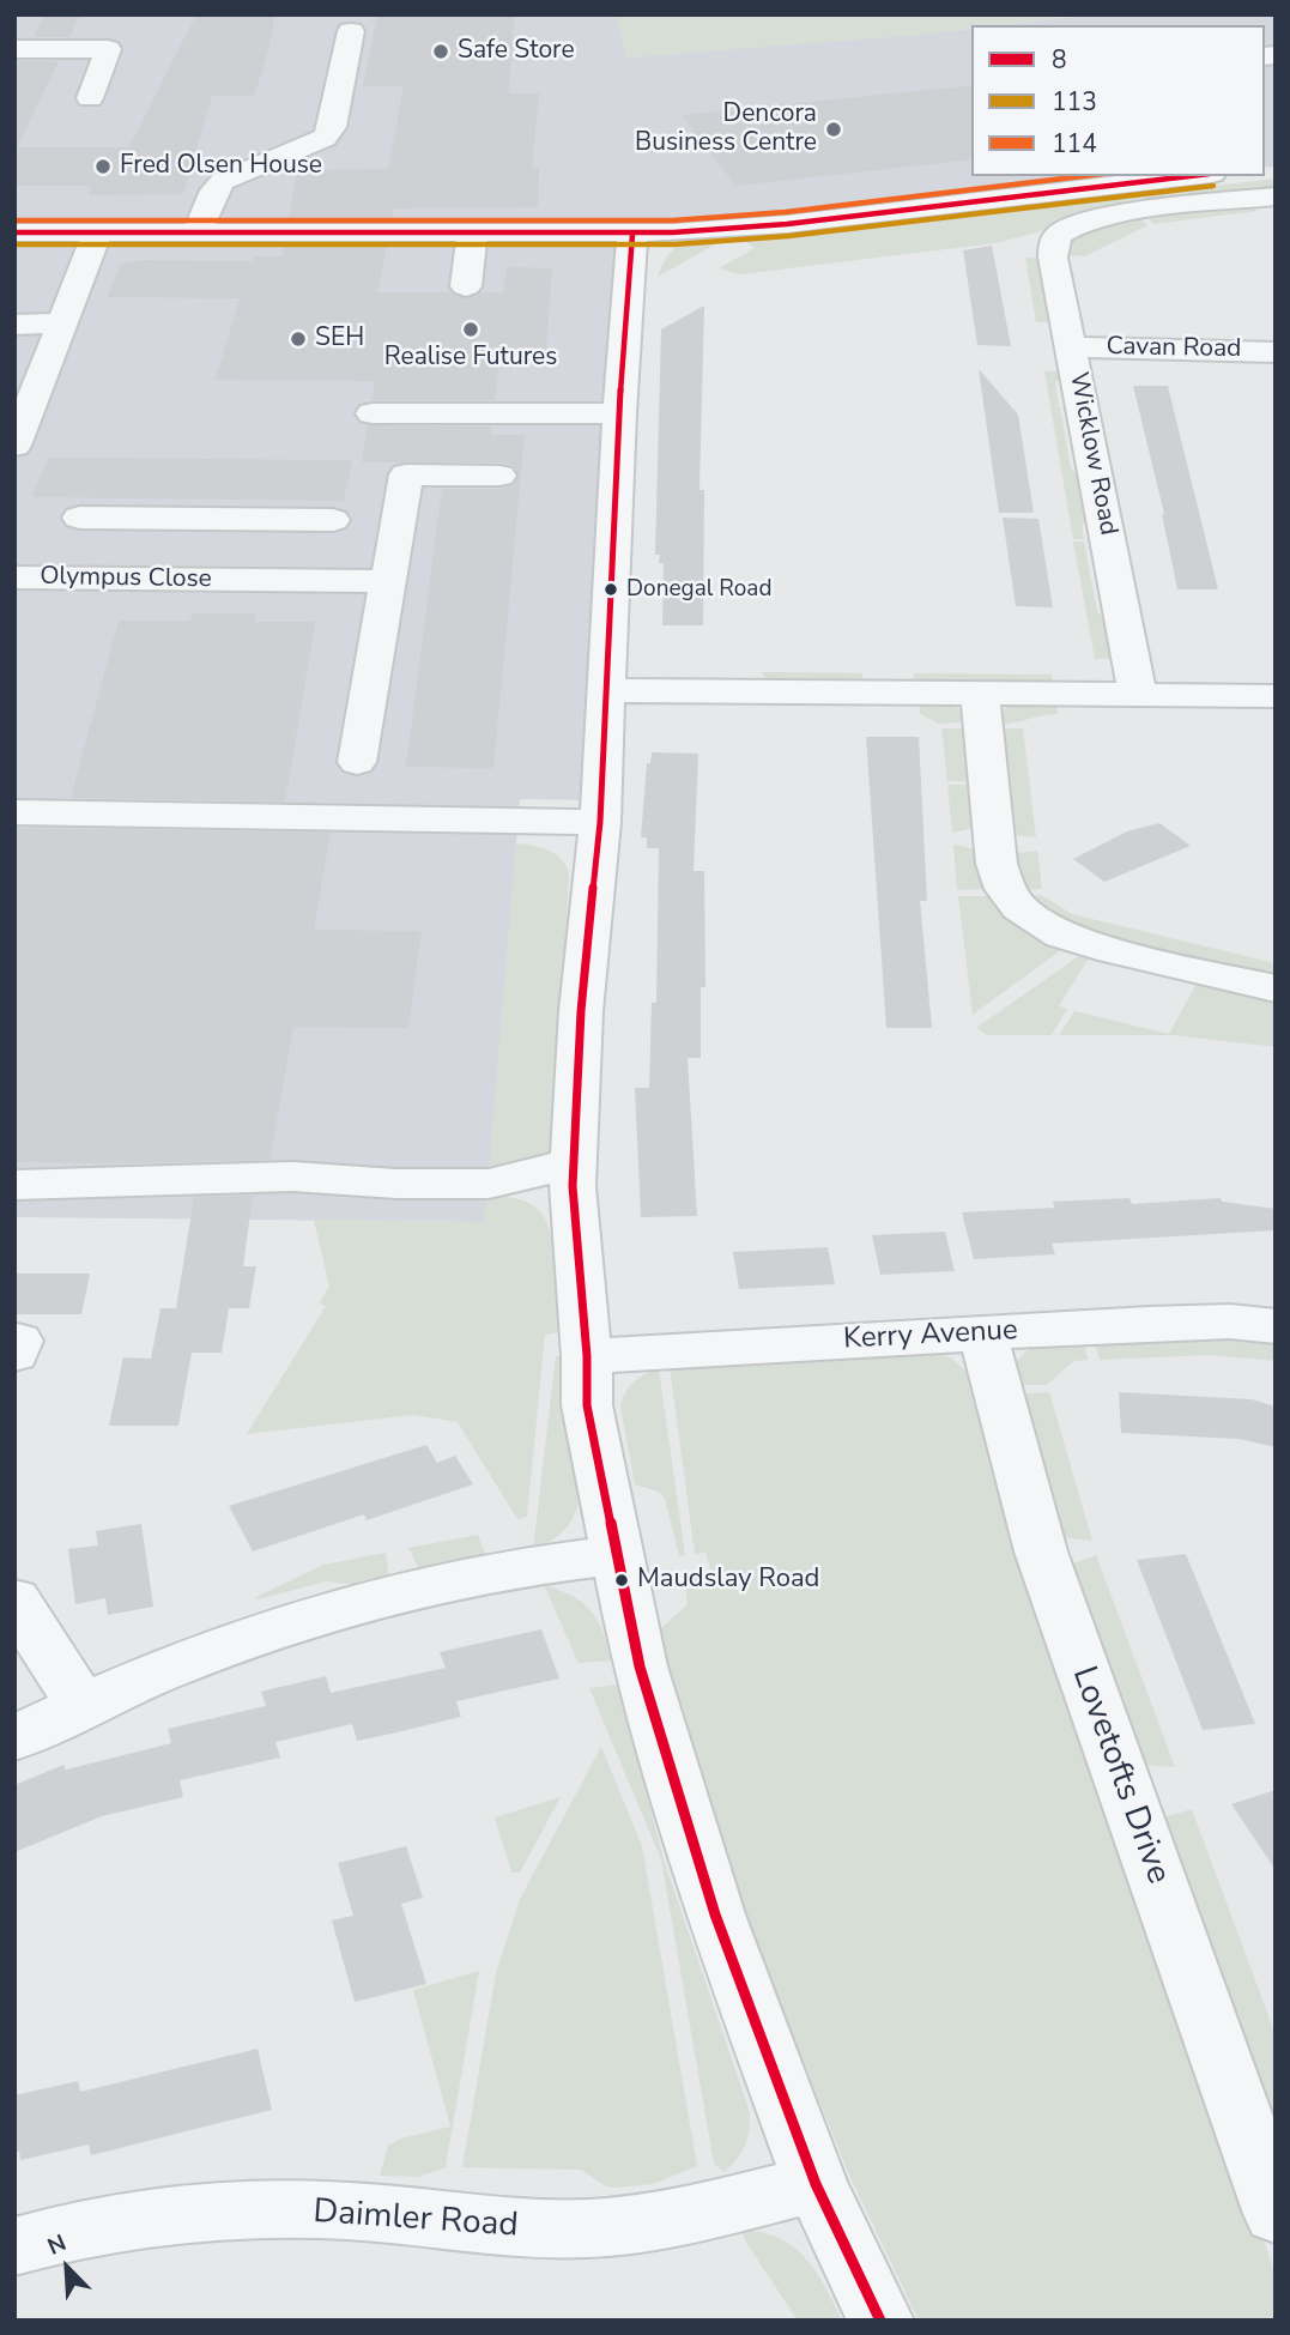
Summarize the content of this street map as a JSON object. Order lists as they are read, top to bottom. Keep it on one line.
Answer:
{"streets":{"street":["Cavan Road","Wicklow Road","Olympus Close","Kerry Avenue","Lovetofts Drive","Daimler Road"]},"crossings":[["Cavan Road","Wicklow Road"],["Kerry Avenue","Lovetofts Drive"]],"places":["Safe Store","Dencora Business Centre","Fred Olsen House","Realise Futures","SEH","Donegal Road","Maudslay Road"],"lines":["transit line 8","transit line 114","transit line 113"],"legend":["8","113","114"],"north":"top left"}
